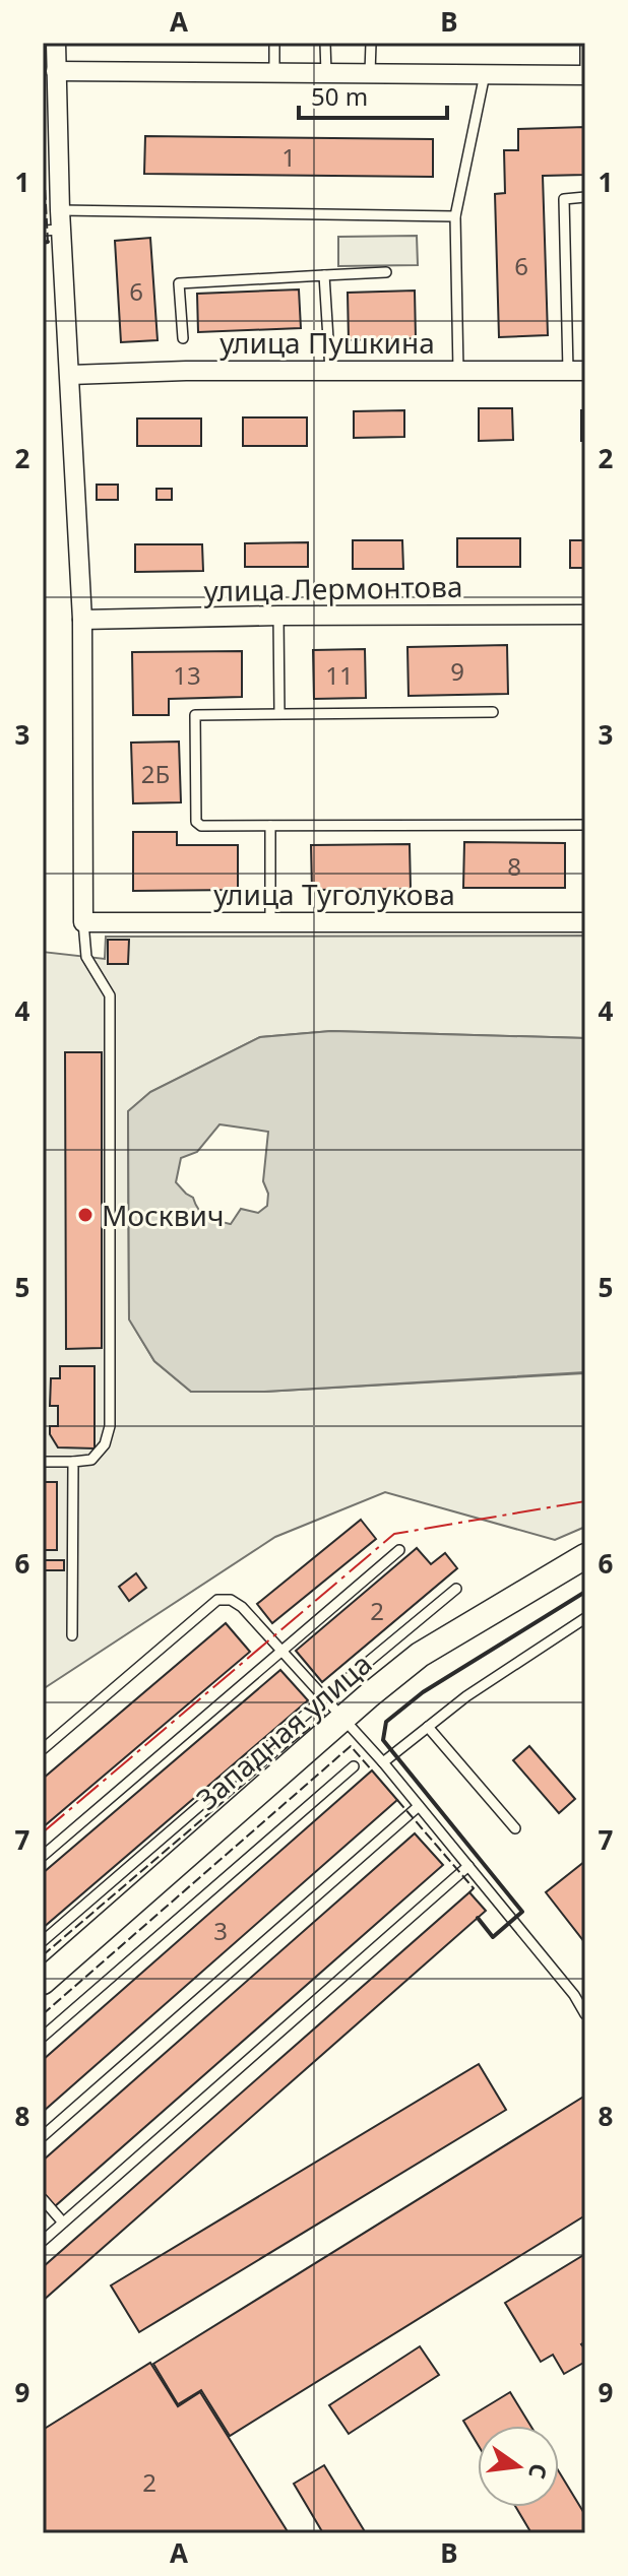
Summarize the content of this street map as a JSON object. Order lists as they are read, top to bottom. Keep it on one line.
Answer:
{"streets":{"street":["улица Пушкина","улица Лермонтова","улица Туголукова","Западная улица"]},"places":["Москвич"],"house_numbers":["1","6","6","9","13","11","2Б","8","2","3","2"],"scale_bar":"50 m","north":"right","grid":{"columns":["A","B"],"rows":["1","2","3","4","5","6","7","8","9"]}}
